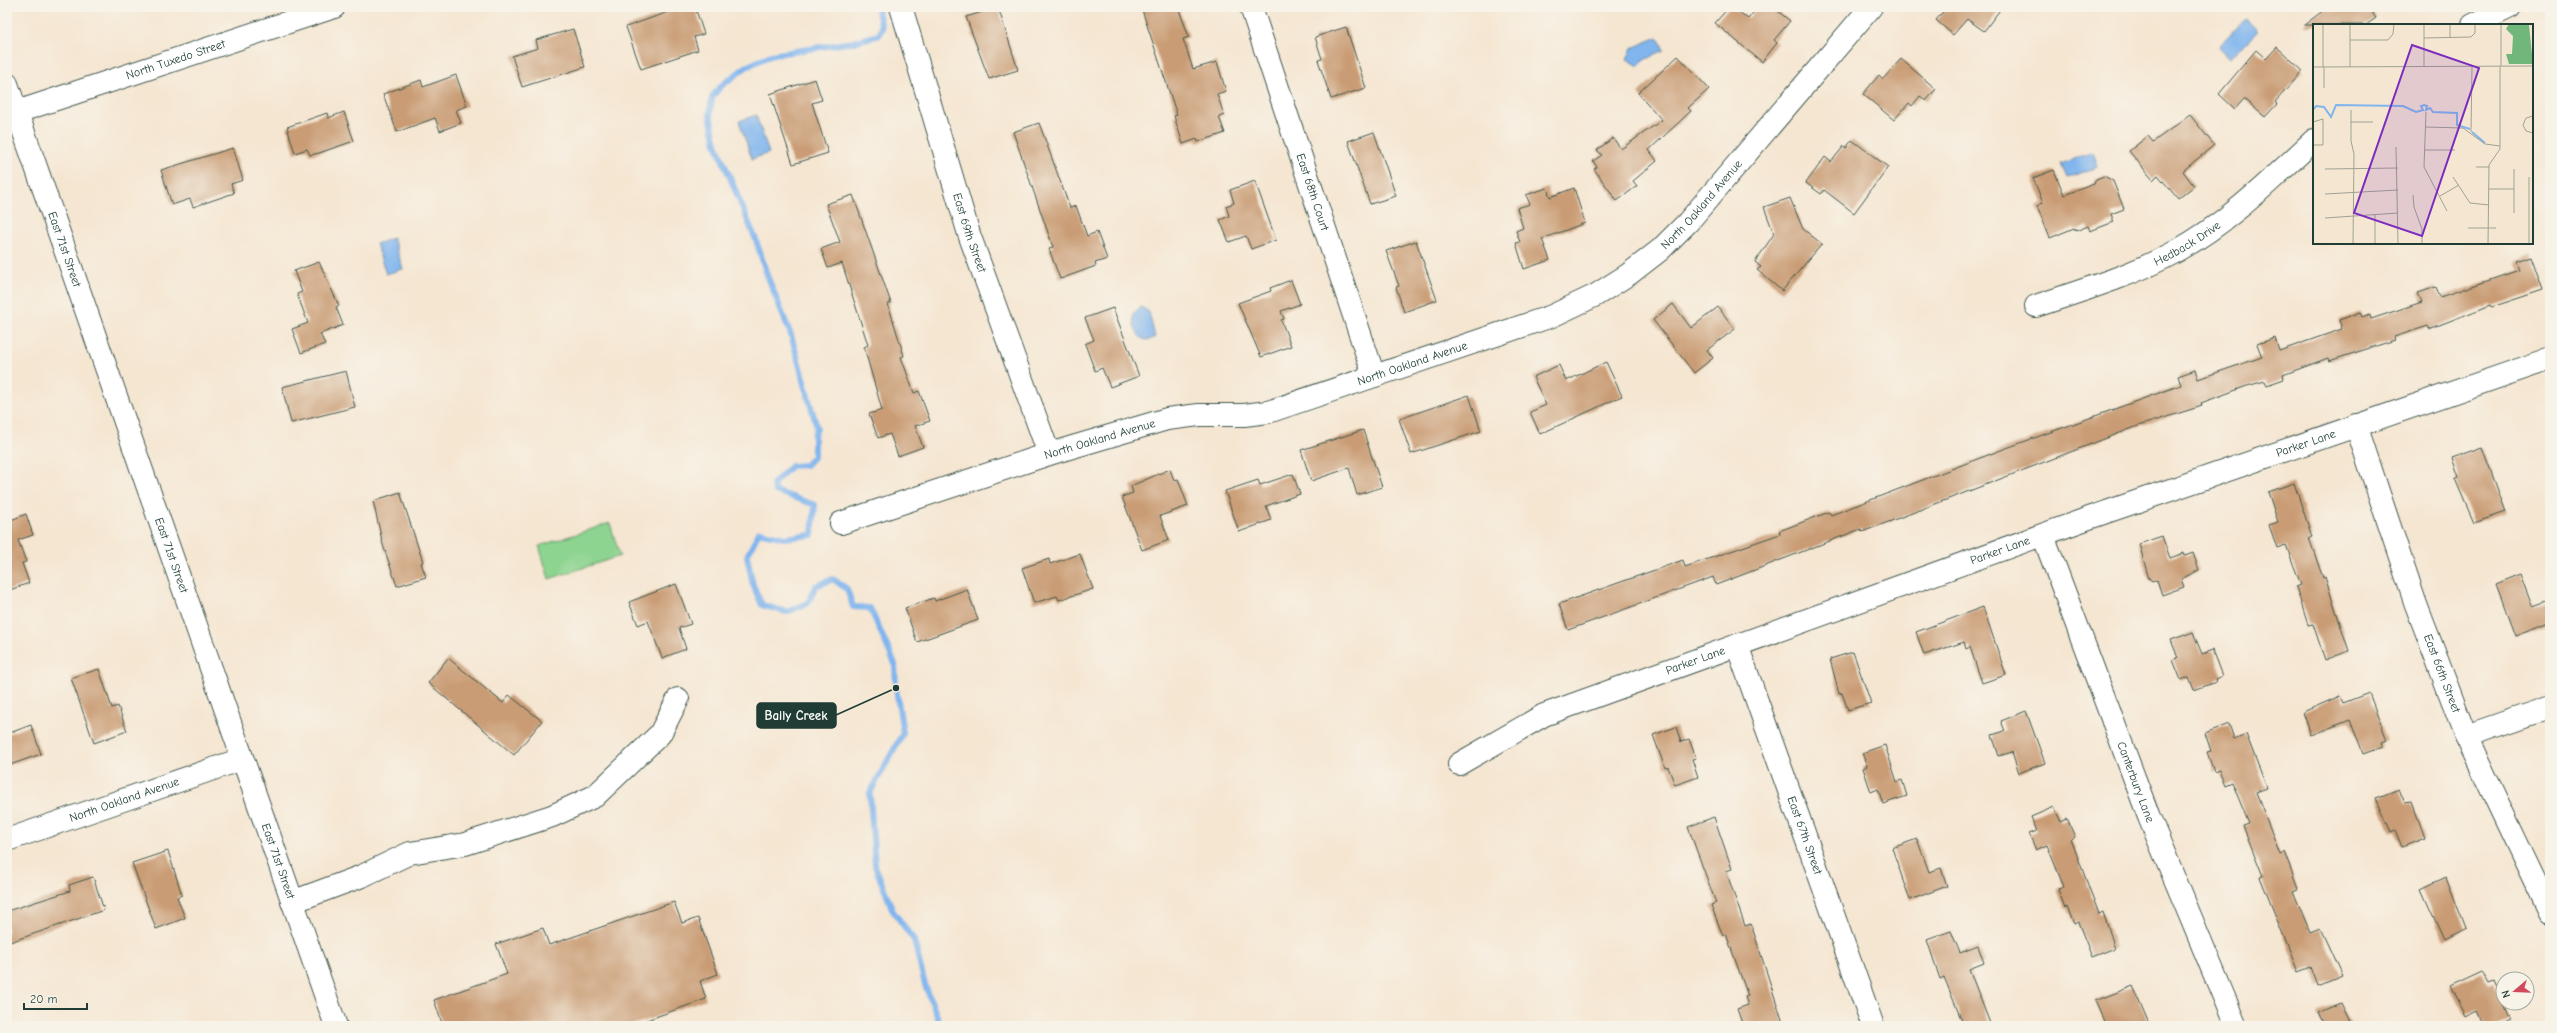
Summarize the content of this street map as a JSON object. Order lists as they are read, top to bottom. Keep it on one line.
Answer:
{"streets":{"street":["North Tuxedo Street","East 68th Court","North Oakland Avenue","East 69th Street","Hedback Drive","East 71st Street","Parker Lane","East 66th Street","Canterbury Lane","East 67th Street"]},"crossings":[["North Tuxedo Street","East 71st Street"],["East 68th Court","North Oakland Avenue"],["North Oakland Avenue","East 69th Street"],["North Oakland Avenue","East 71st Street"],["Parker Lane","East 66th Street"],["Parker Lane","Canterbury Lane"],["Parker Lane","East 67th Street"]],"places":["Baily Creek"],"scale_bar":"20 m","north":"left"}
